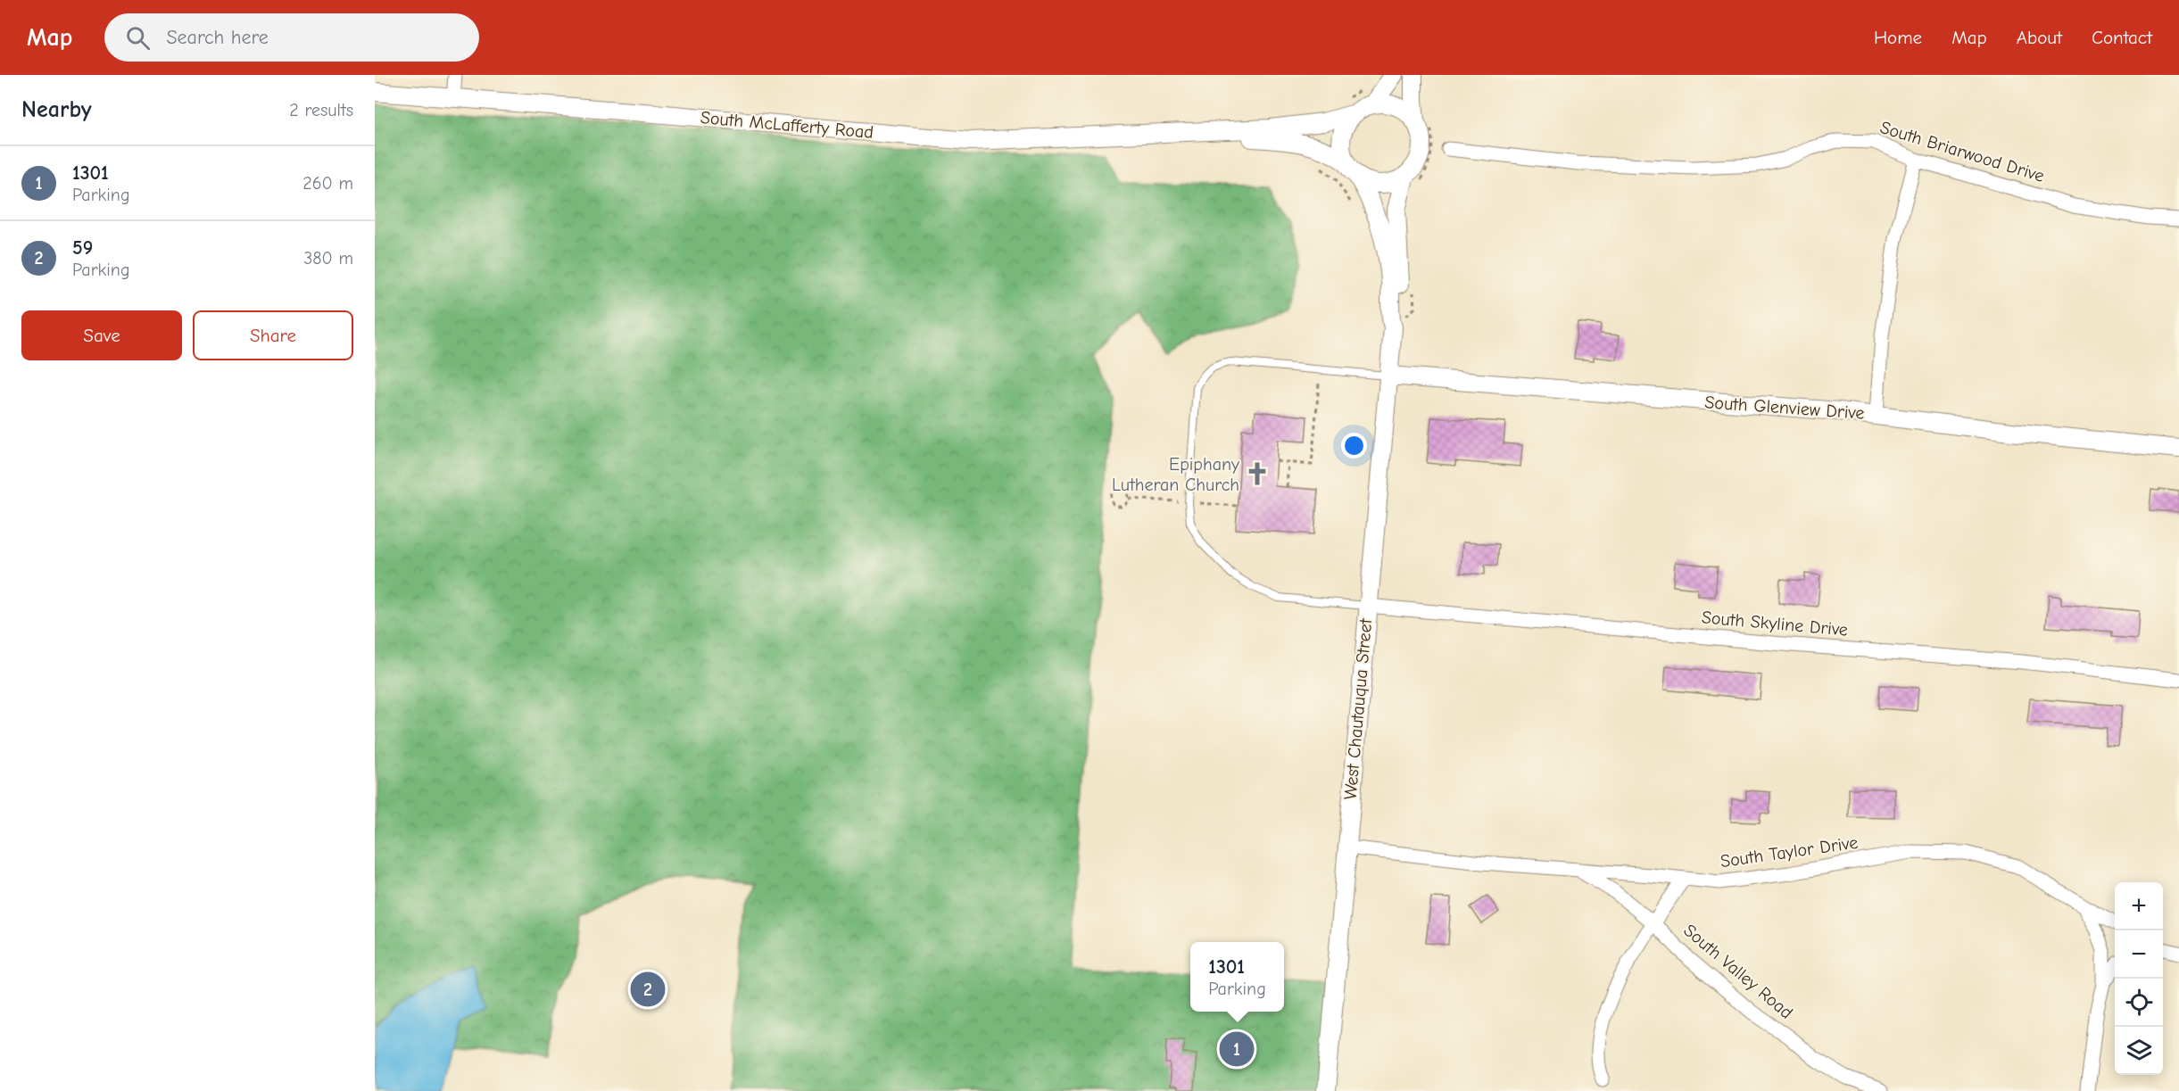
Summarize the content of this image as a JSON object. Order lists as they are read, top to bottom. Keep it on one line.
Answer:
{"streets":{"street":["South McLafferty Road","South Briarwood Drive","South Glenview Drive","South Skyline Drive","West Chautauqua Street","South Taylor Drive","South Valley Road"]},"crossings":[["South McLafferty Road","West Chautauqua Street"],["South Glenview Drive","West Chautauqua Street"],["South Skyline Drive","West Chautauqua Street"],["West Chautauqua Street","South Taylor Drive"],["South Taylor Drive","South Valley Road"]],"places":{"church":["Epiphany Lutheran Church"]},"page":{"header":"Map","search":"Search here","nav":["Home","Map","About","Contact"],"heading":["Nearby","2 results"],"list":[{"mark":"1","name":"1301","note":"Parking","value":"260 m"},{"mark":"2","name":"59","note":"Parking","value":"380 m"}],"buttons":["Save","Share"],"map_buttons":["+","−"],"popup":["1301","Parking"],"pins":["2","1"]}}
